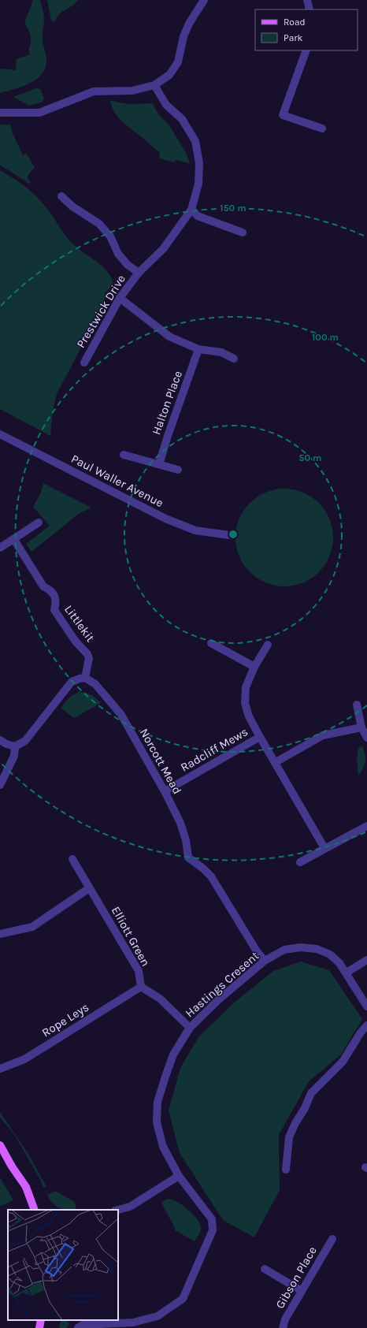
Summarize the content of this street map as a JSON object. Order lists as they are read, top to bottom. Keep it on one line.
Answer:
{"streets":{"street":["Prestwick Drive","Halton Place","Paul Waller Avenue","Littlekit","Radcliff Mews","Norcott Mead","Elliott Green","Hastings Cresent","Rope Leys","Gibson Place"]},"crossings":[["Littlekit","Norcott Mead"],["Radcliff Mews","Norcott Mead"],["Norcott Mead","Hastings Cresent"],["Elliott Green","Rope Leys"]],"legend":["Road","Park"],"rings":["150 m","100 m","50 m"]}
